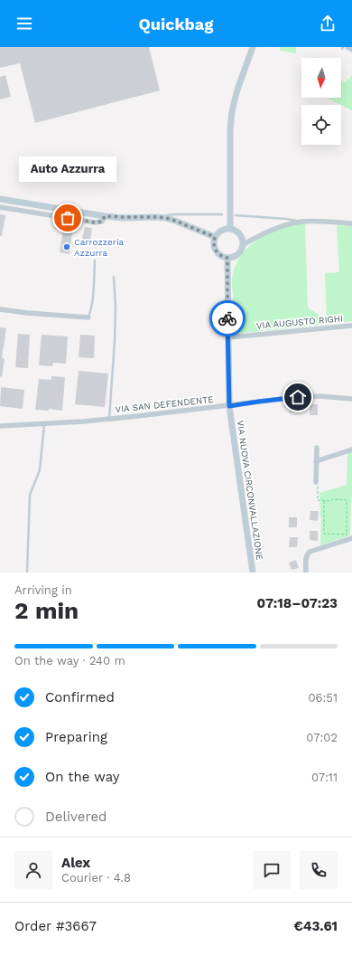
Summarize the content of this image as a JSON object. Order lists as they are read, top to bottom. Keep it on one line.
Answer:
{"streets":{"street":["VIA AUGUSTO RIGHI","VIA SAN DEFENDENTE","VIA NUOVA CIRCONVALLAZIONE"]},"crossings":[["VIA AUGUSTO RIGHI","VIA NUOVA CIRCONVALLAZIONE"],["VIA SAN DEFENDENTE","VIA NUOVA CIRCONVALLAZIONE"]],"places":["Auto Azzurra","Carrozzeria Azzurra"],"north":"bottom","page":{"header":"Quickbag","bubble":"Auto Azzurra","heading":["2 min","Arriving in","07:18–07:23"],"panel":["Alex","Courier · 4.8","Order #3667","€43.61"],"bar":"On the way · 240 m","list":[["Confirmed","06:51"],["Preparing","07:02"],["On the way","07:11"],"Delivered"]}}
